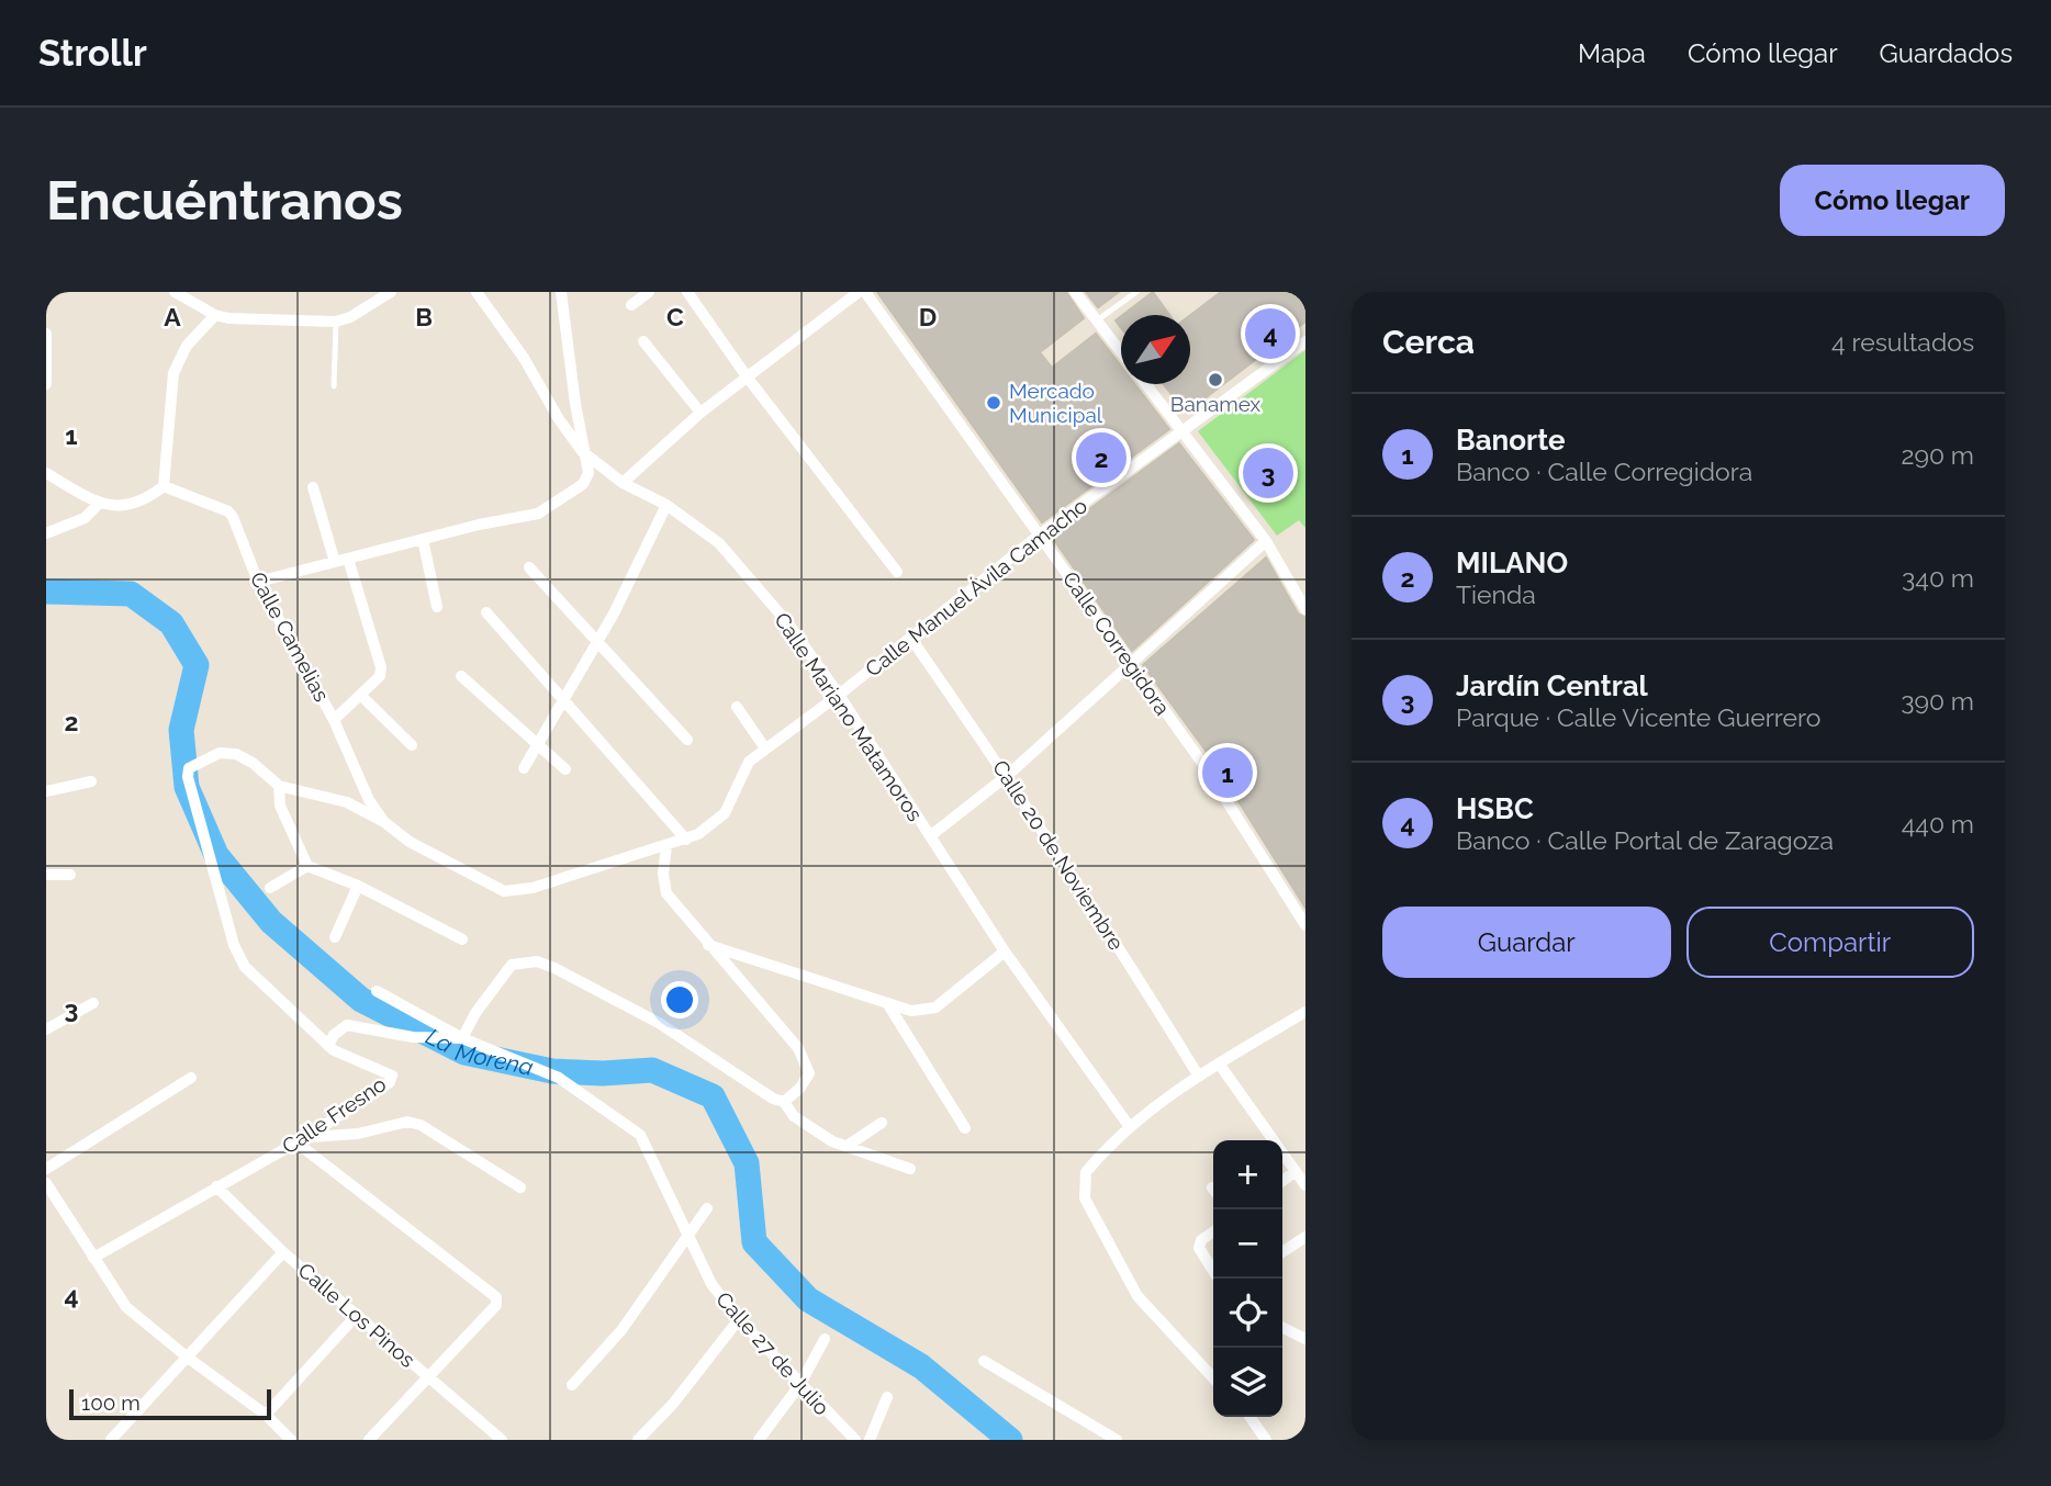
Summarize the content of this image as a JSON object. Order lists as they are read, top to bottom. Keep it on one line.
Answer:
{"streets":{"street":["Calle Manuel Ávila Camacho","Calle Camelias","Calle Corregidora","Calle Mariano Matamoros","Calle 20 de Noviembre","Calle Fresno","Calle Los Pinos","Calle 27 de Julio"]},"crossings":[["Calle Manuel Ávila Camacho","Calle Camelias"],["Calle Manuel Ávila Camacho","Calle Corregidora"],["Calle Manuel Ávila Camacho","Calle Mariano Matamoros"],["Calle Manuel Ávila Camacho","Calle 20 de Noviembre"],["Calle Fresno","Calle Los Pinos"]],"water":["La Morena"],"places":["Banamex","Mercado Municipal"],"scale_bar":"100 m","north":"top right","page":{"header":"Strollr","nav":["Mapa","Cómo llegar","Guardados"],"buttons":["Cómo llegar",["Guardar","Compartir"]],"title":"Encuéntranos","heading":["Cerca","4 resultados"],"pins":["4","2","3","1"],"list":[{"mark":"1","name":"Banorte","note":"Banco · Calle Corregidora","value":"290 m"},{"mark":"2","name":"MILANO","note":"Tienda","value":"340 m"},{"mark":"3","name":"Jardín Central","note":"Parque · Calle Vicente Guerrero","value":"390 m"},{"mark":"4","name":"HSBC","note":"Banco · Calle Portal de Zaragoza","value":"440 m"}],"map_buttons":["+","−"],"scale":"100 m"},"grid":{"columns":["A","B","C","D"],"rows":["1","2","3","4"]}}
